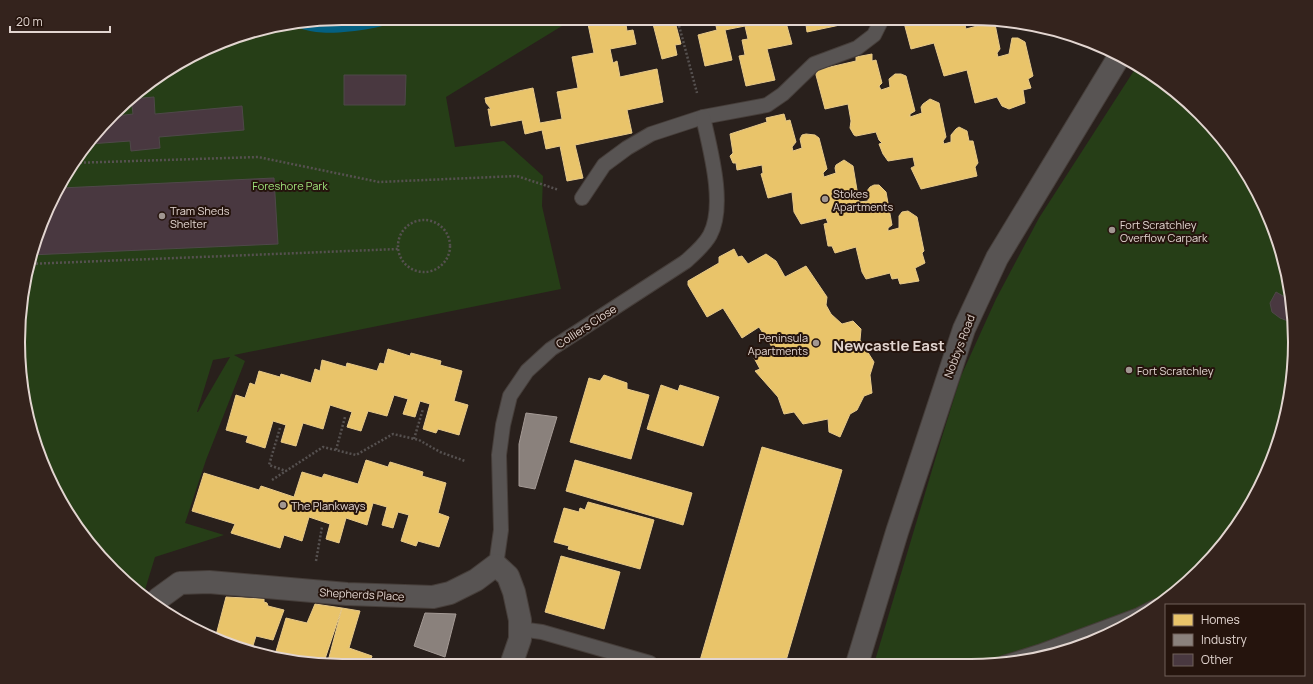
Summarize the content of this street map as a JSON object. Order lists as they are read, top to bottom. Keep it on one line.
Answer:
{"streets":{"street":["Nobbys Road","Shepherds Place"],"lane":["Colliers Close"]},"crossings":[["Colliers Close","Shepherds Place"]],"districts":["Newcastle East"],"parks":["Foreshore Park"],"places":["Stokes Apartments","Tram Sheds Shelter","Fort Scratchley Overflow Carpark","Peninsula Apartments","Fort Scratchley","The Plankways"],"legend":["Homes","Industry","Other"],"scale_bar":"20 m"}
